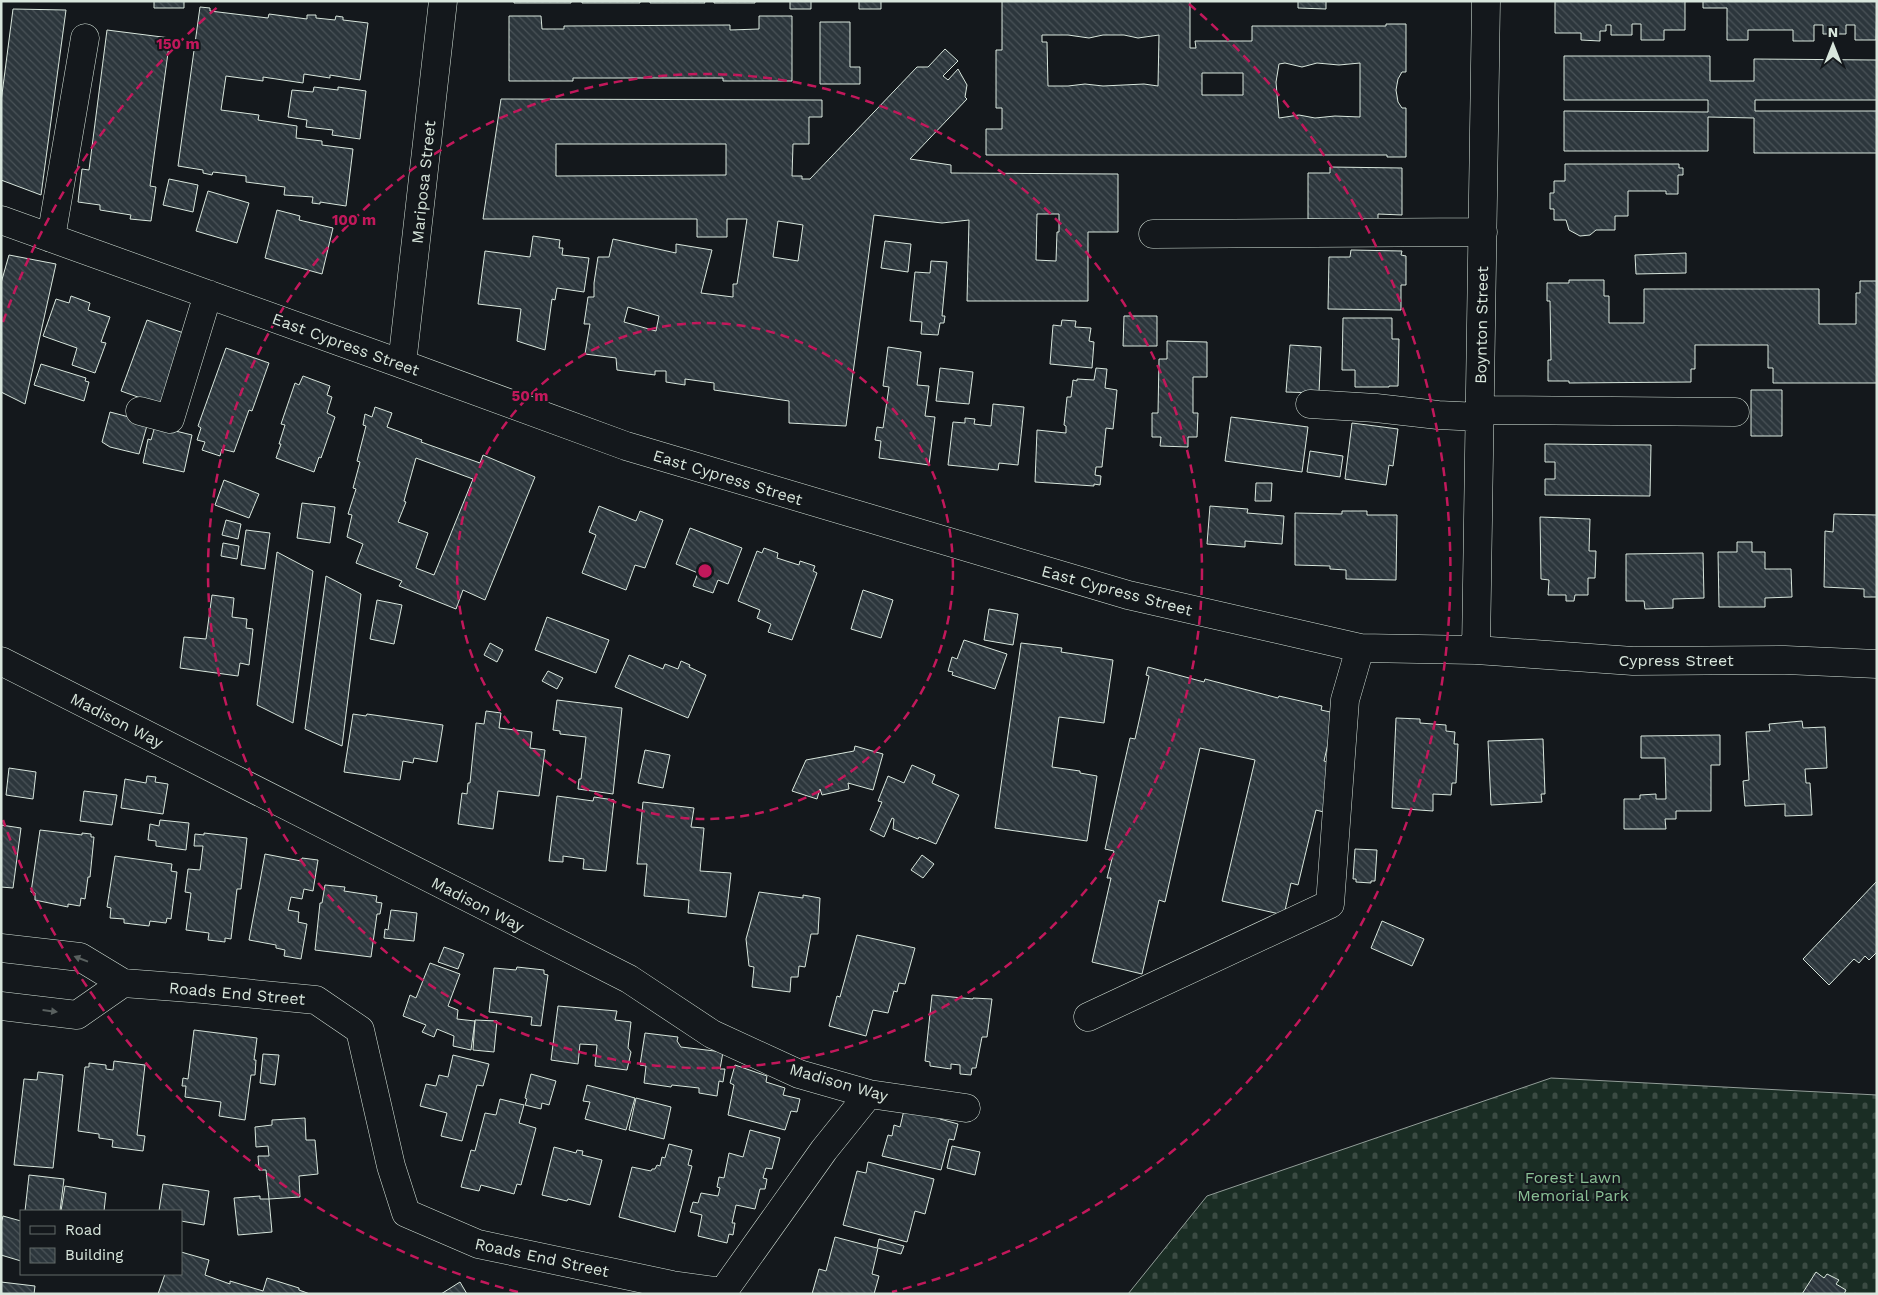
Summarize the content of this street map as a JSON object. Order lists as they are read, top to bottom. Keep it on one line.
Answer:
{"streets":{"street":["Mariposa Street","Boynton Street","East Cypress Street","Cypress Street","Madison Way","Roads End Street"]},"crossings":[["Mariposa Street","East Cypress Street"],["Boynton Street","East Cypress Street"],["Boynton Street","Cypress Street"],["East Cypress Street","Cypress Street"],["Madison Way","Roads End Street"]],"parks":["Forest Lawn Memorial Park"],"legend":["Road","Building"],"north":"top","rings":["150 m","100 m","50 m"]}
